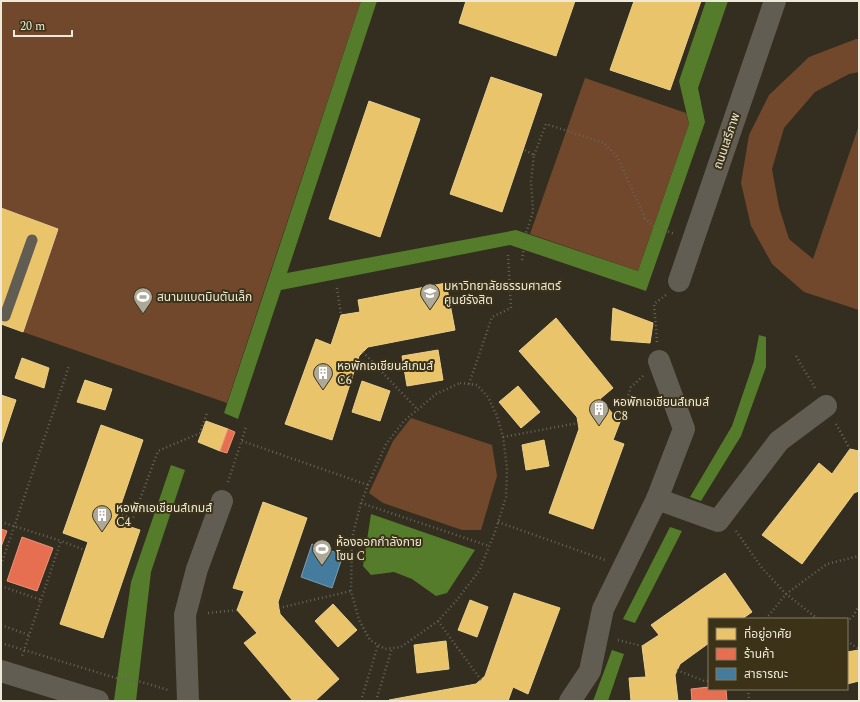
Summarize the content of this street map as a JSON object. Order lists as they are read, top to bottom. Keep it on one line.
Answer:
{"streets":{"street":["ถนนเสรีภาพ"]},"places":{"school or university":["มหาวิทยาลัยธรรมศาสตร์ ศูนย์รังสิต"],"sports":["สนามแบตมินตันเล็ก","ห้องออกกำลังกาย โซน C"],"building":["หอพักเอเชียนส์เกมส์ C6","หอพักเอเชียนส์เกมส์ C8","หอพักเอเชียนส์เกมส์ C4"]},"legend":["ที่อยู่อาศัย","ร้านค้า","สาธารณะ"],"scale_bar":"20 m"}
